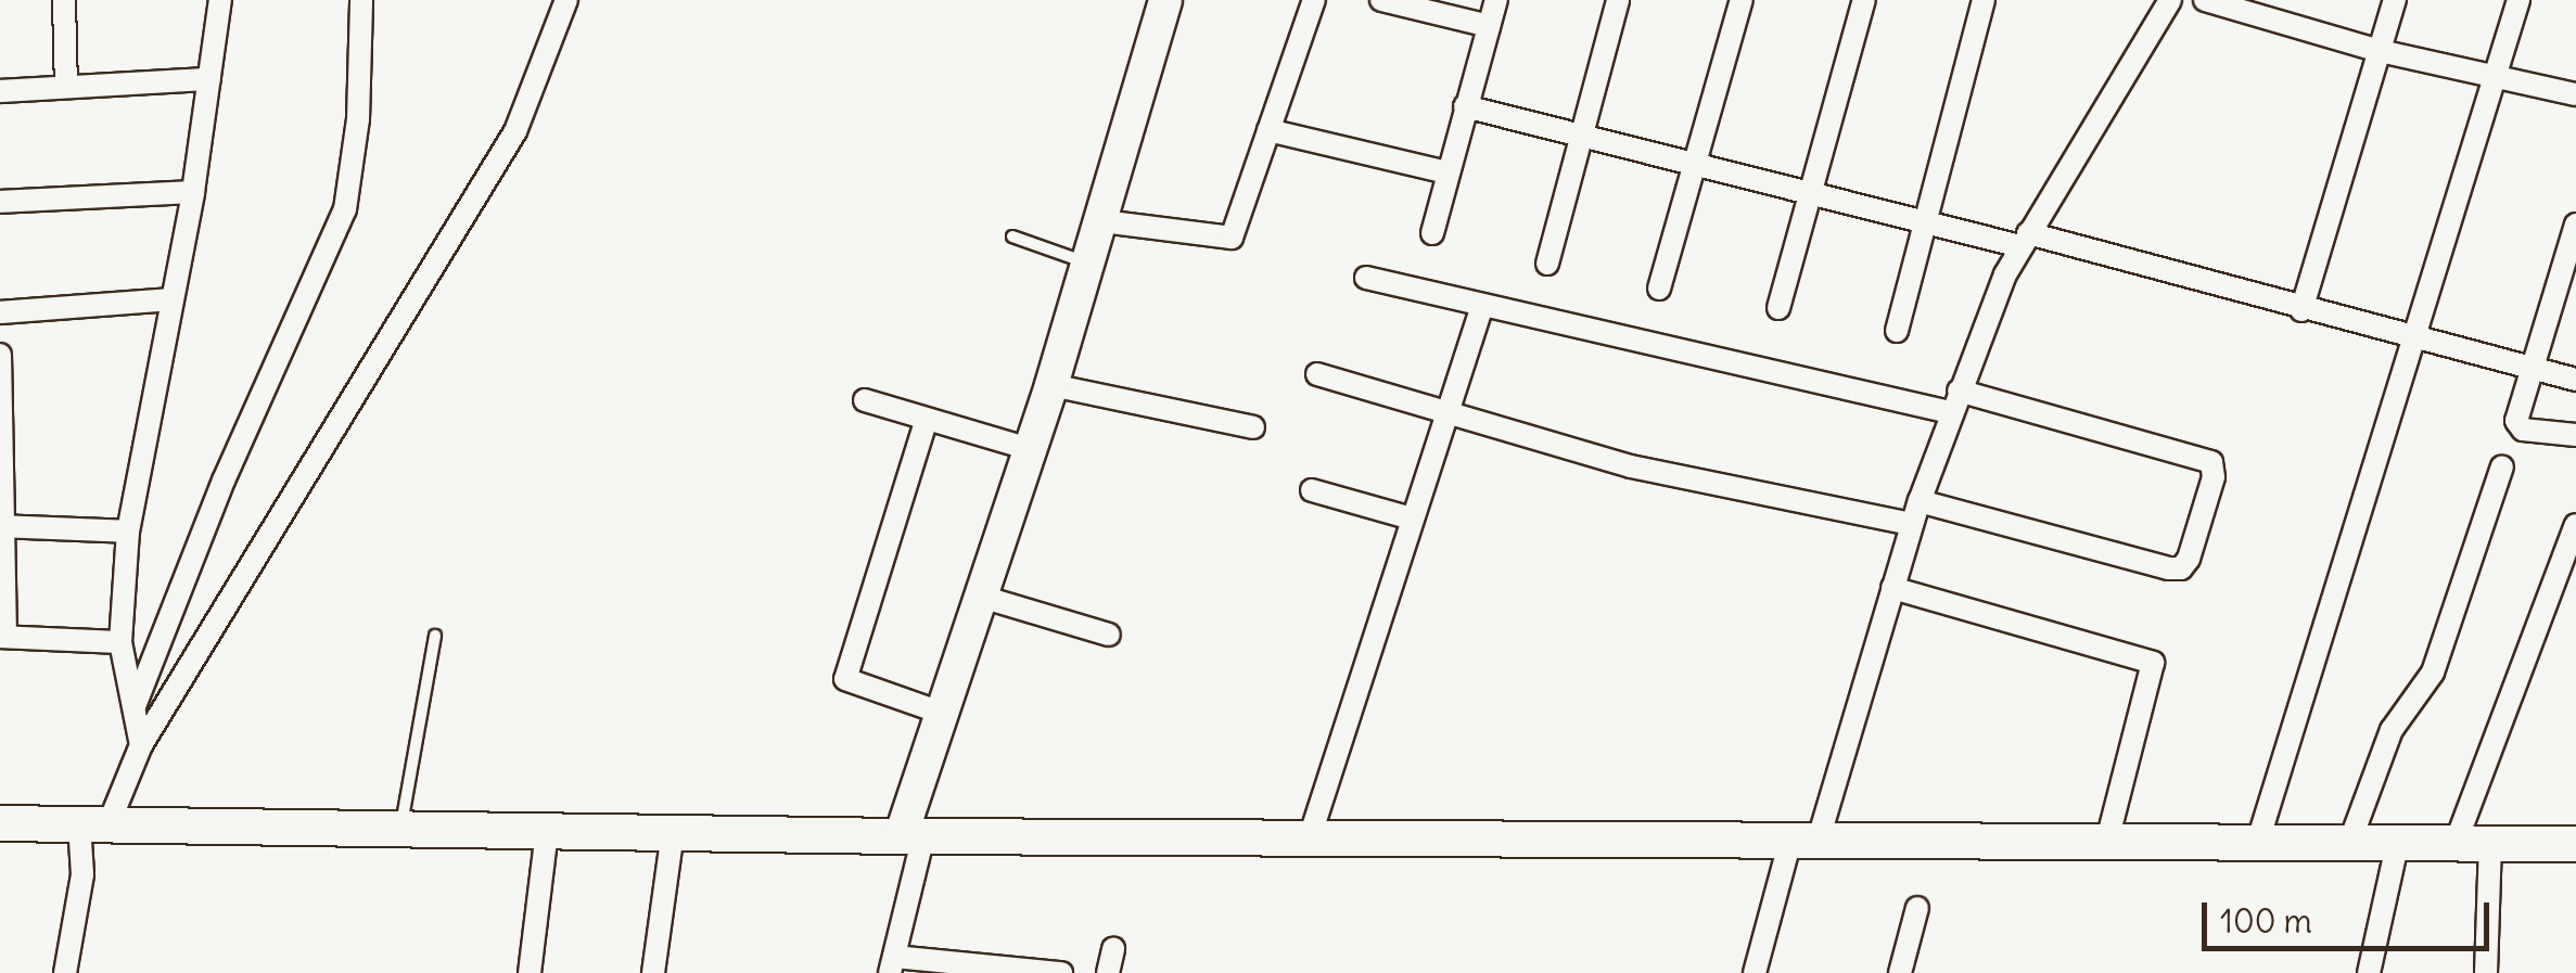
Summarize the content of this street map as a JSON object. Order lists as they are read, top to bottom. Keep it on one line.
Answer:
{"scale_bar":"100 m"}
